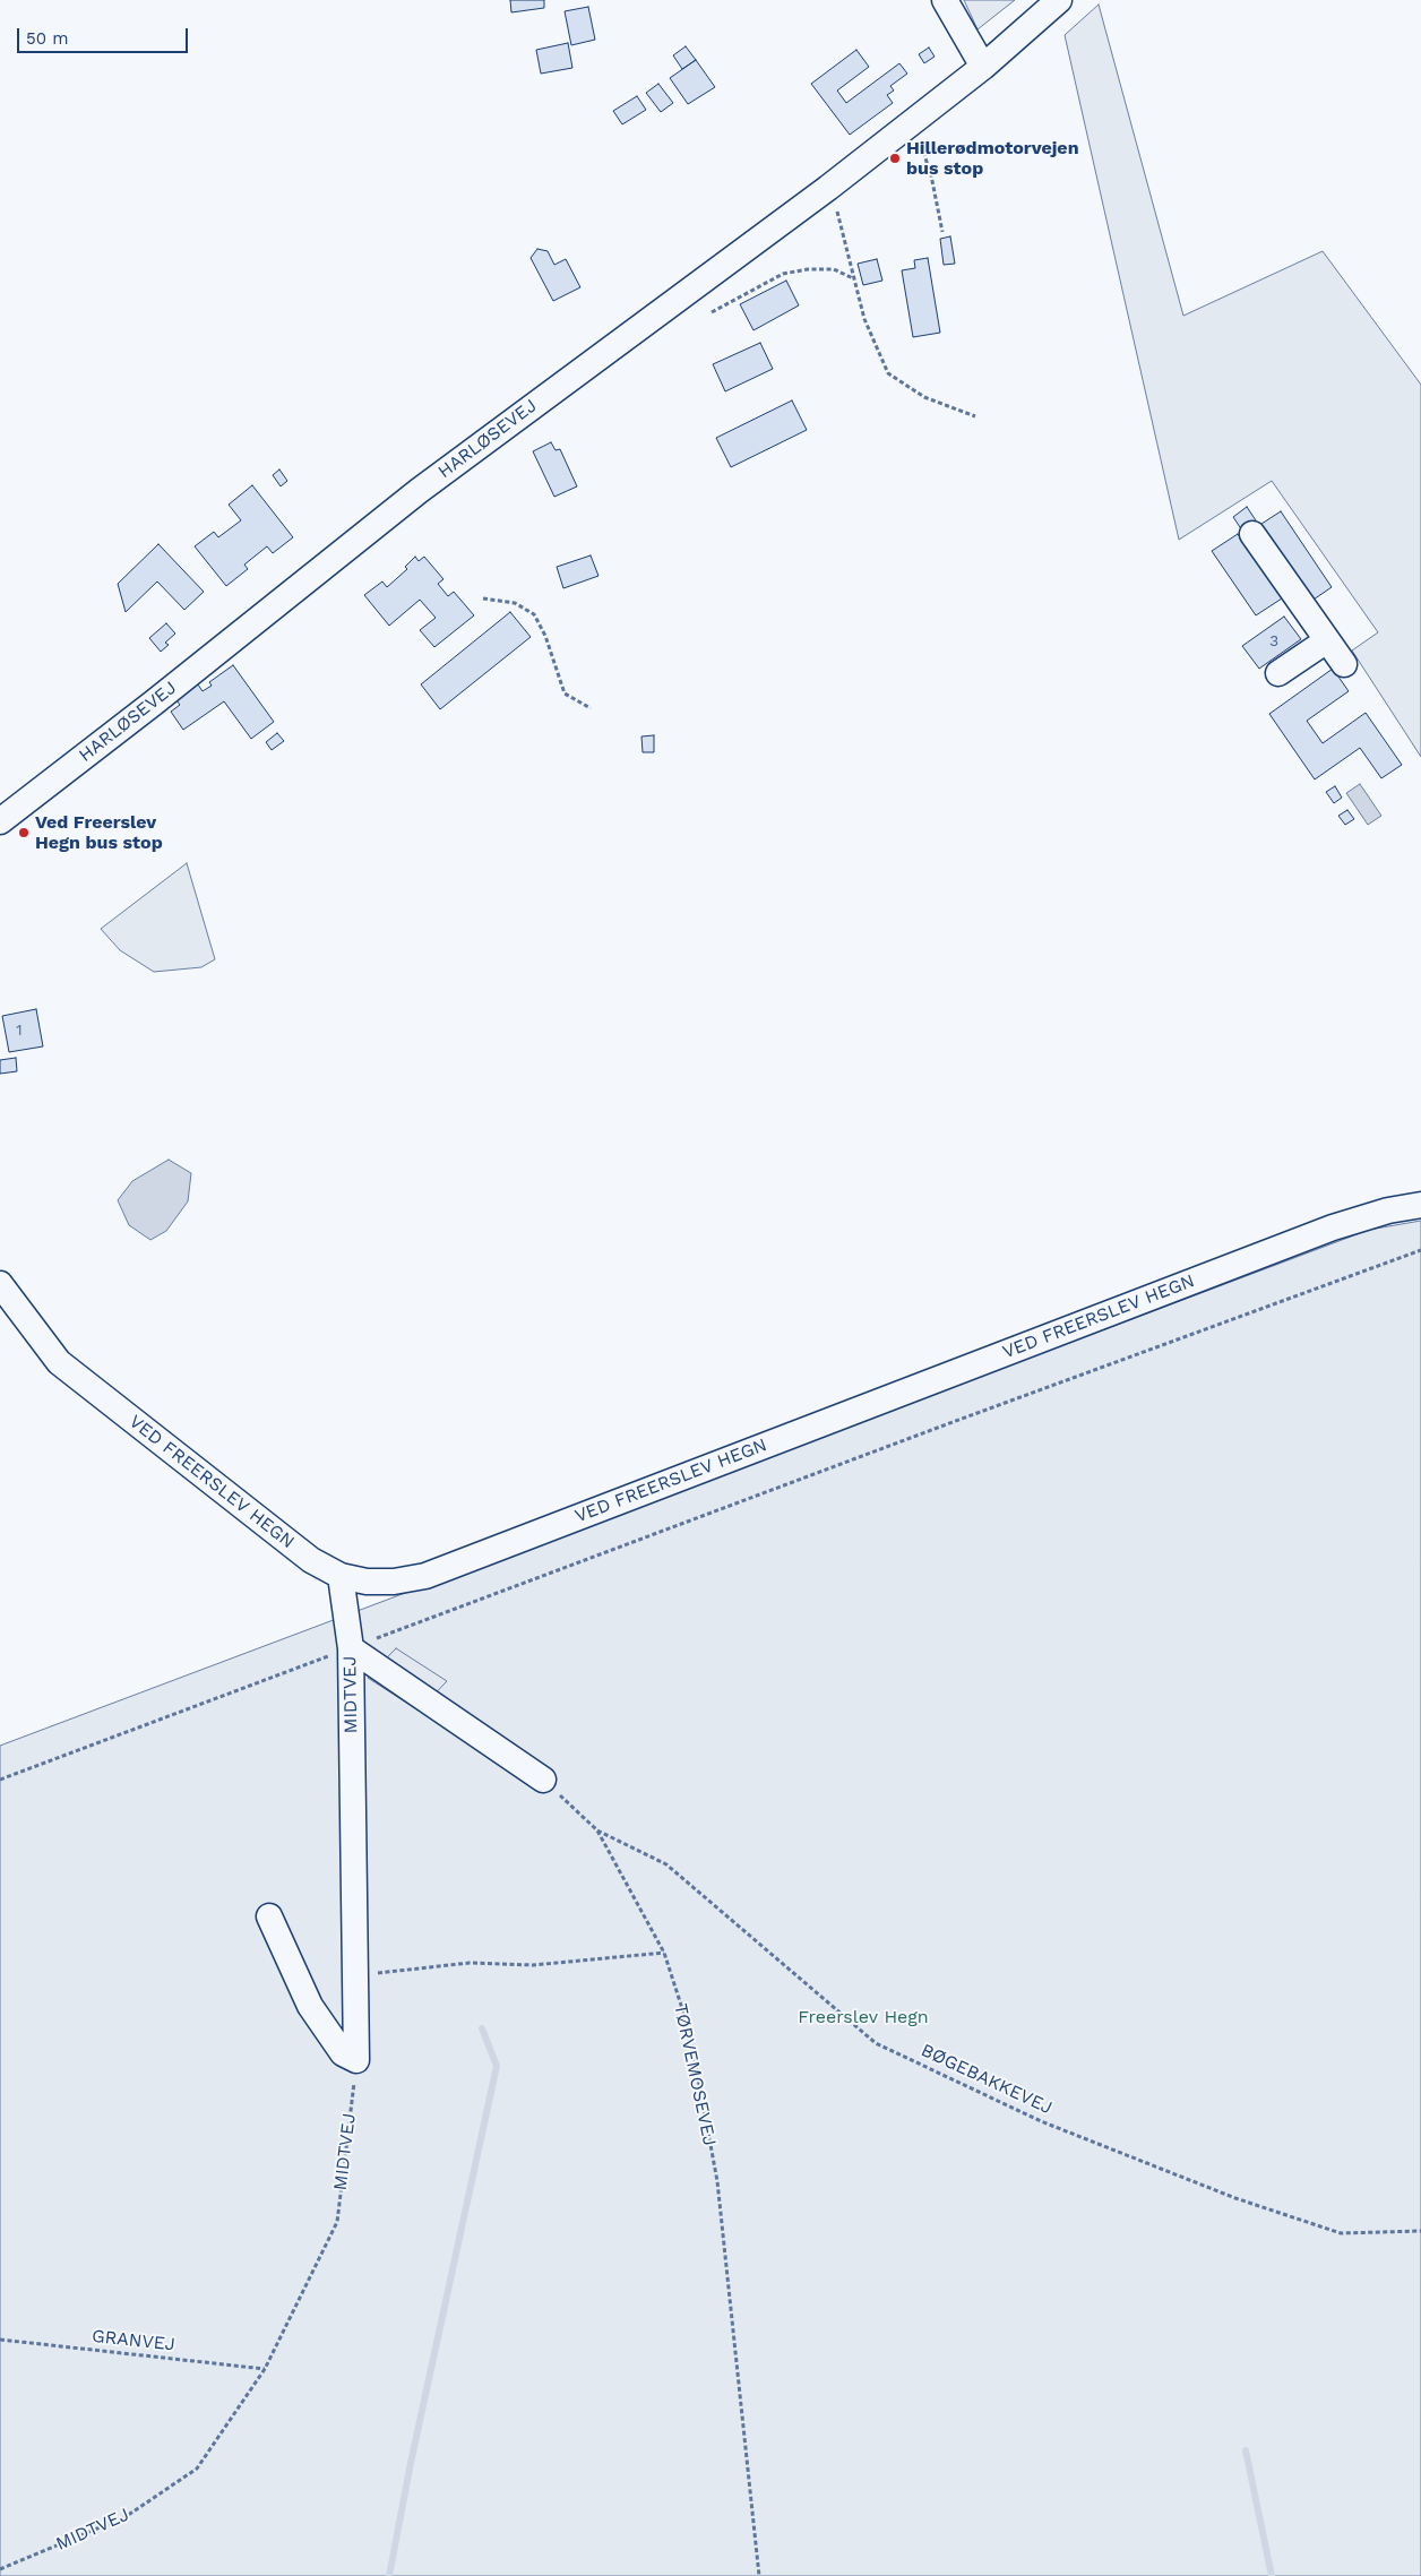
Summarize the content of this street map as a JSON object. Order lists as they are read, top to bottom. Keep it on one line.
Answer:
{"streets":{"street":["HARLØSEVEJ","VED FREERSLEV HEGN","MIDTVEJ"],"path":["TØRVEMOSEVEJ","BØGEBAKKEVEJ","GRANVEJ"]},"crossings":[["VED FREERSLEV HEGN","MIDTVEJ"],["MIDTVEJ","GRANVEJ"],["TØRVEMOSEVEJ","BØGEBAKKEVEJ"]],"parks":["Freerslev Hegn"],"places":["Hillerødmotorvejen bus stop","Ved Freerslev Hegn bus stop"],"house_numbers":["3","1"],"scale_bar":"50 m"}
